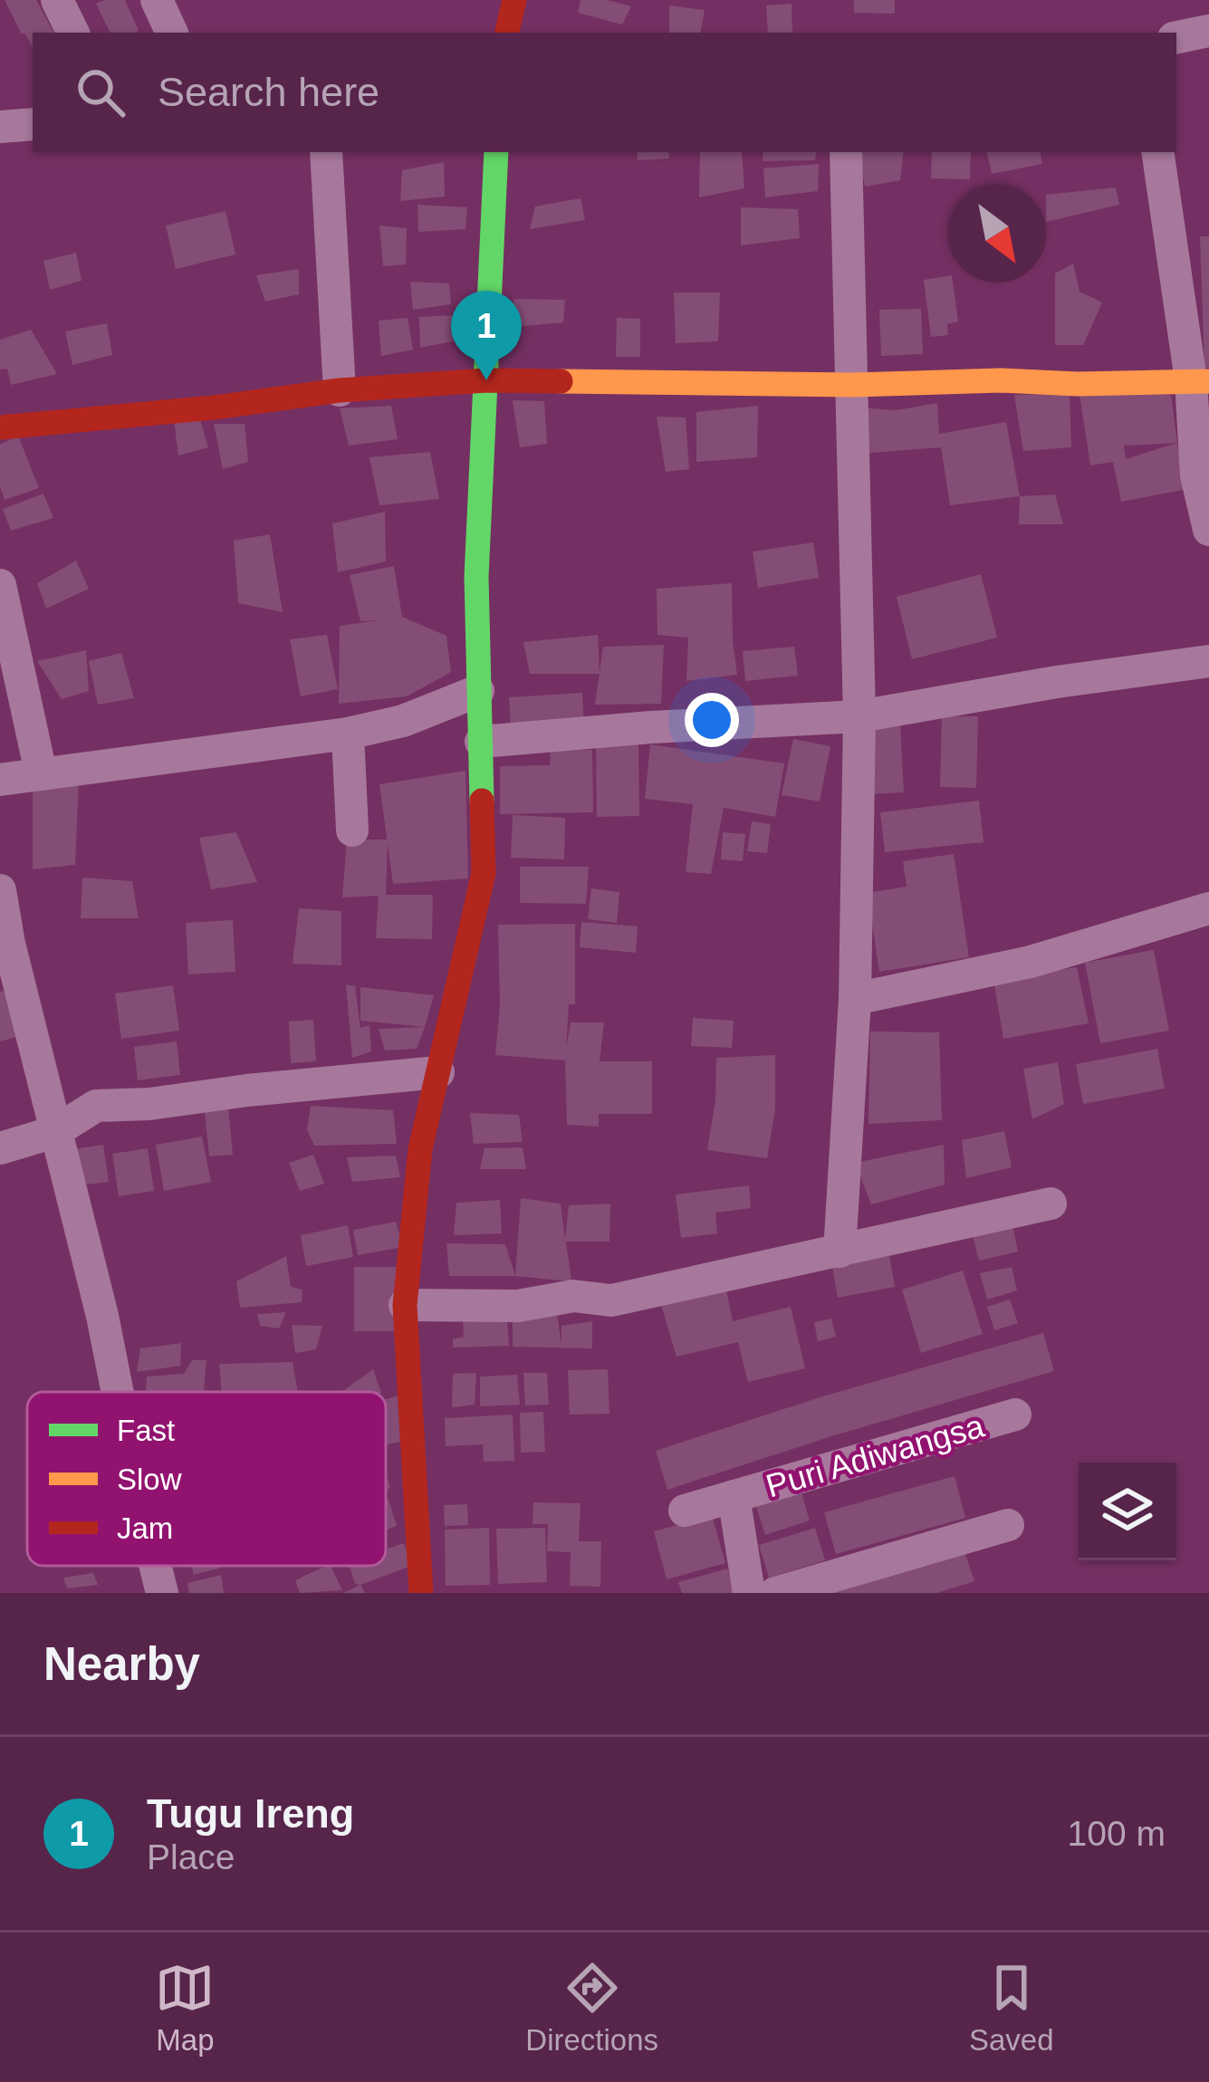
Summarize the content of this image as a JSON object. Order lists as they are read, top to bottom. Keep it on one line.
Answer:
{"streets":{"street":["Puri Adiwangsa"]},"legend":["Fast","Slow","Jam"],"north":"bottom right","page":{"search":"Search here","pins":"1","heading":"Nearby","list":[{"mark":"1","name":"Tugu Ireng","note":"Place","value":"100 m"}],"nav":["Map","Directions","Saved"]}}
